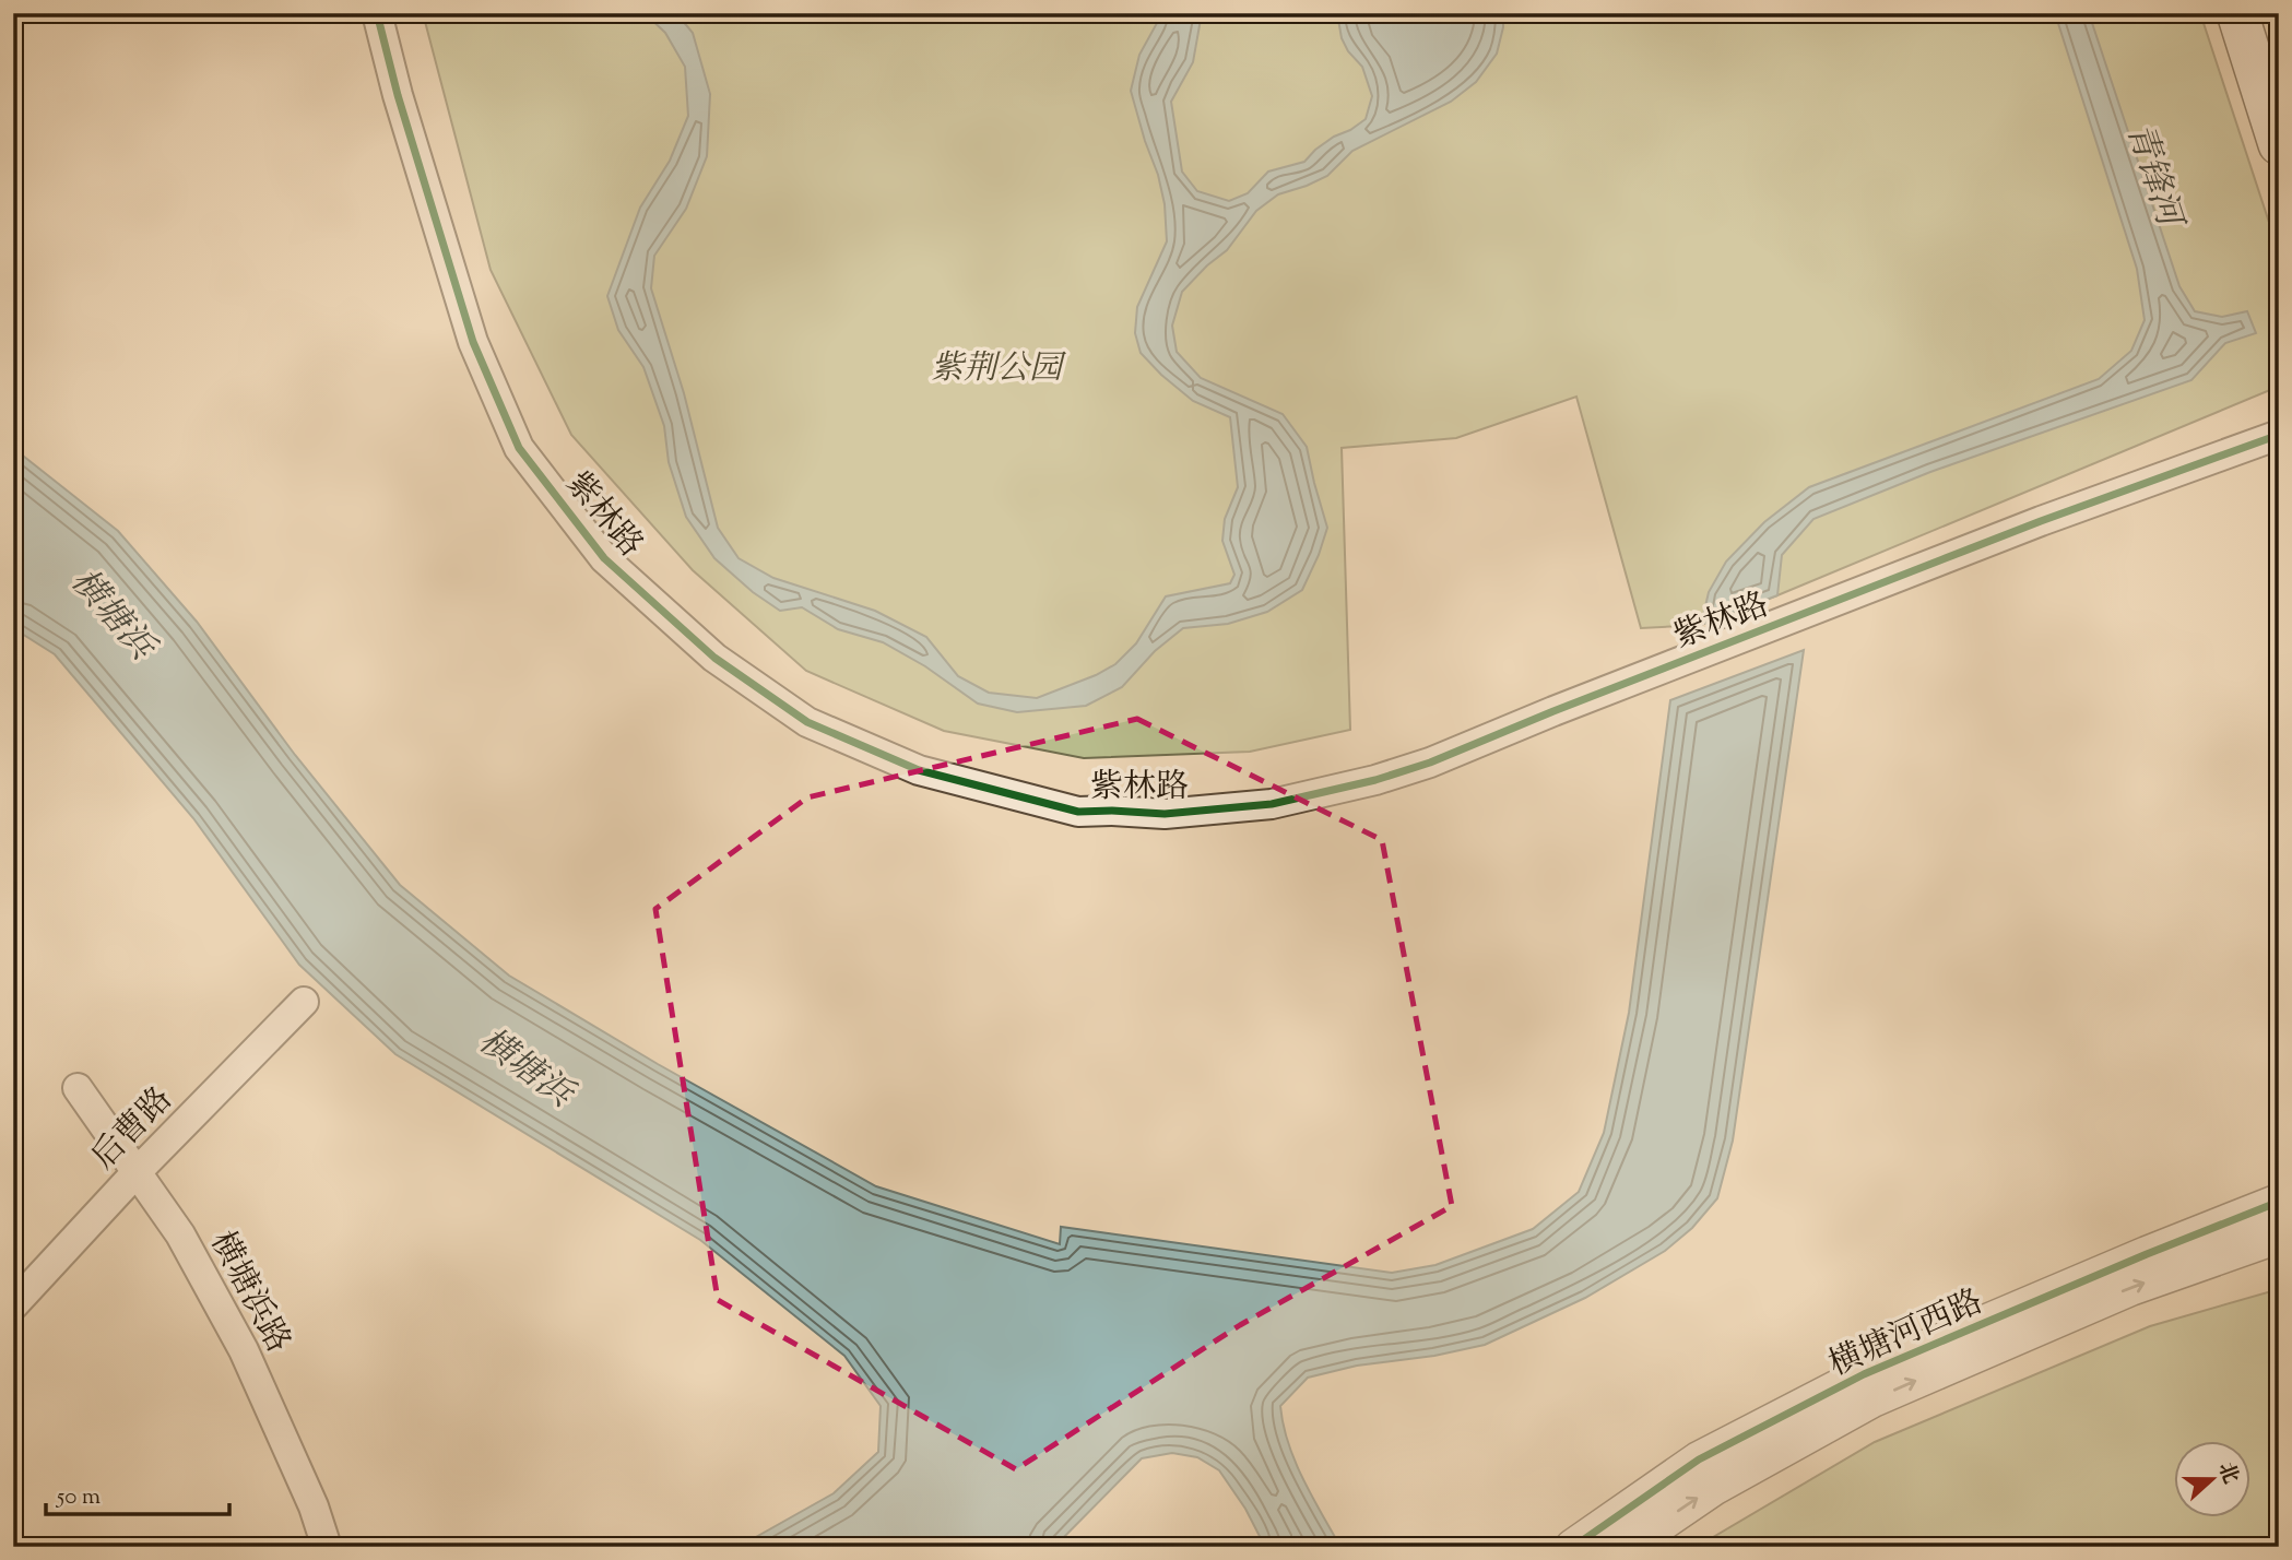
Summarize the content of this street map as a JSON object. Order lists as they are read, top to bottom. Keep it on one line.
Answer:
{"streets":{"street":["紫林路","后曹路","横塘浜路","横塘河西路"]},"crossings":[["后曹路","横塘浜路"]],"water":["青锋河","横塘浜"],"parks":["紫荆公园"],"scale_bar":"50 m","north":"right"}
